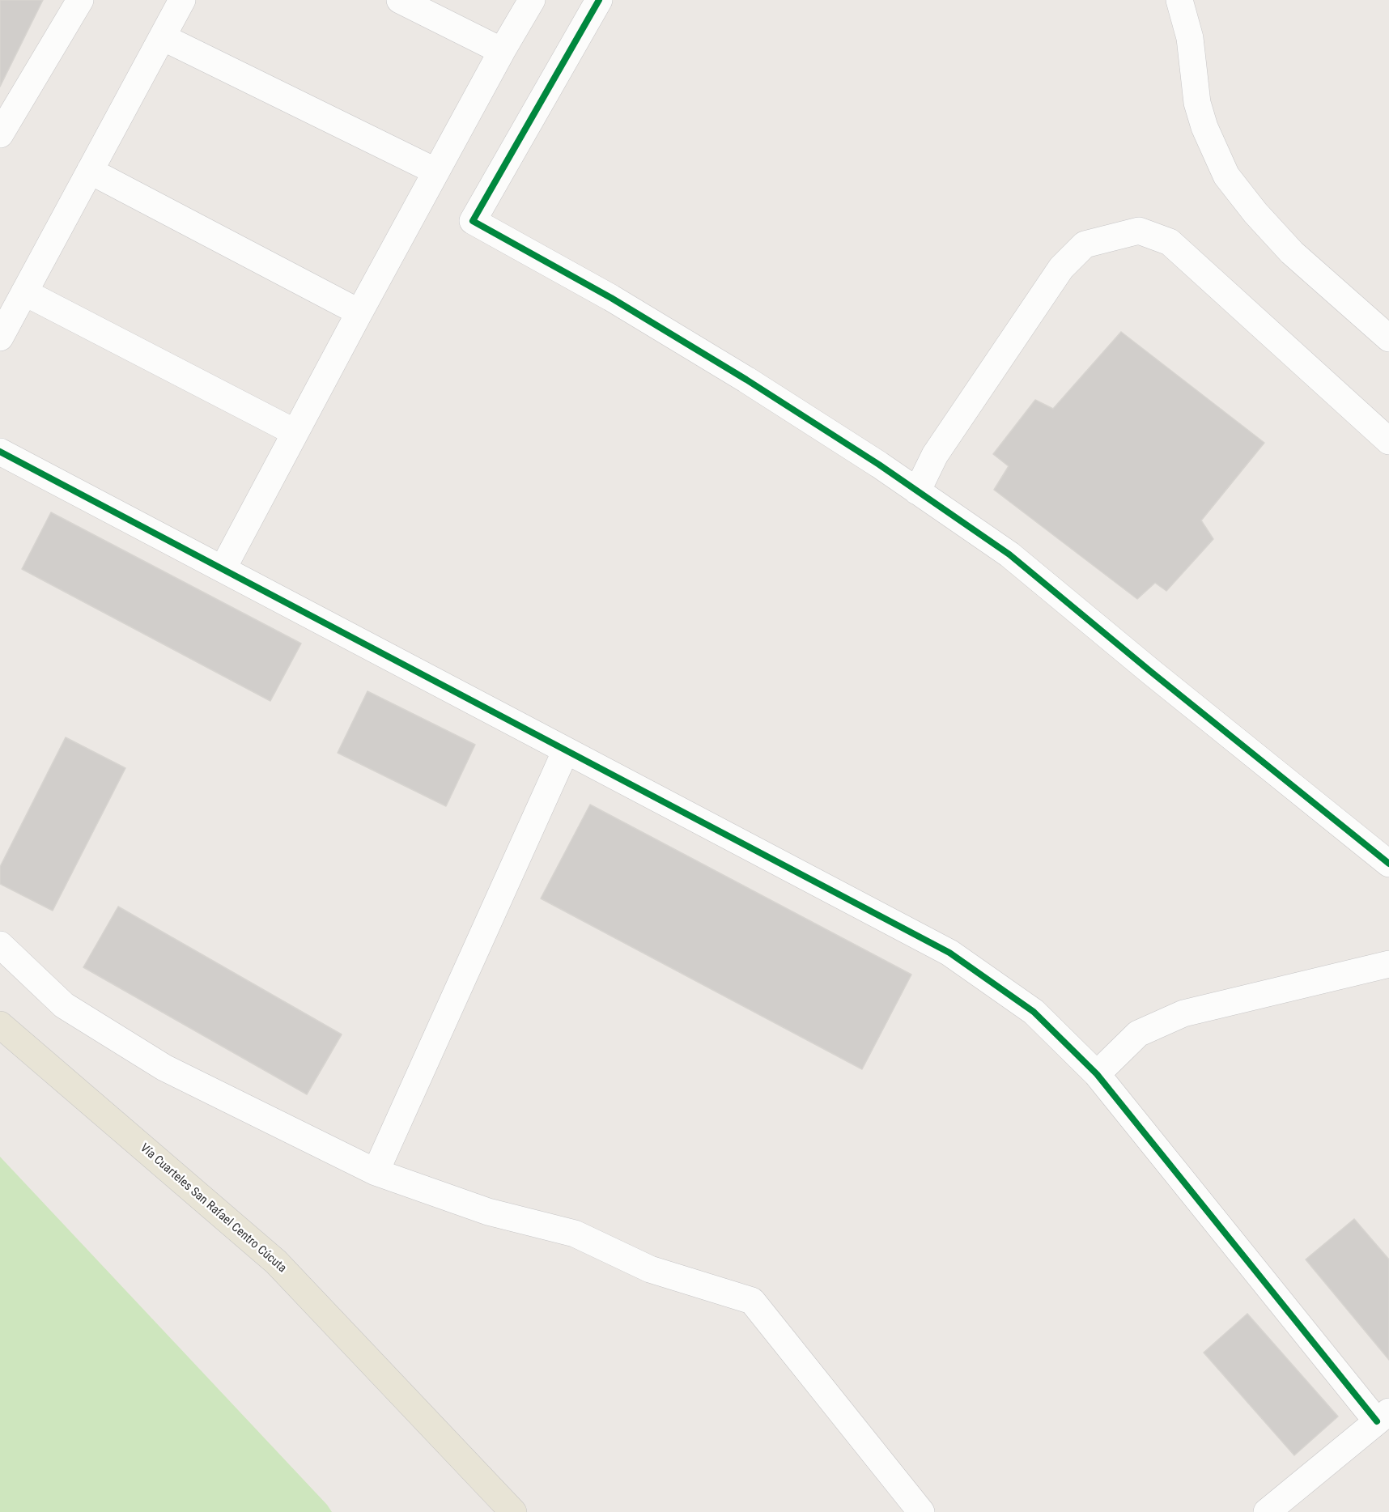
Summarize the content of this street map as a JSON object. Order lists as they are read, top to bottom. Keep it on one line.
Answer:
{"streets":{"main road":["Vía Cuarteles San Rafael Centro Cúcuta"]}}
